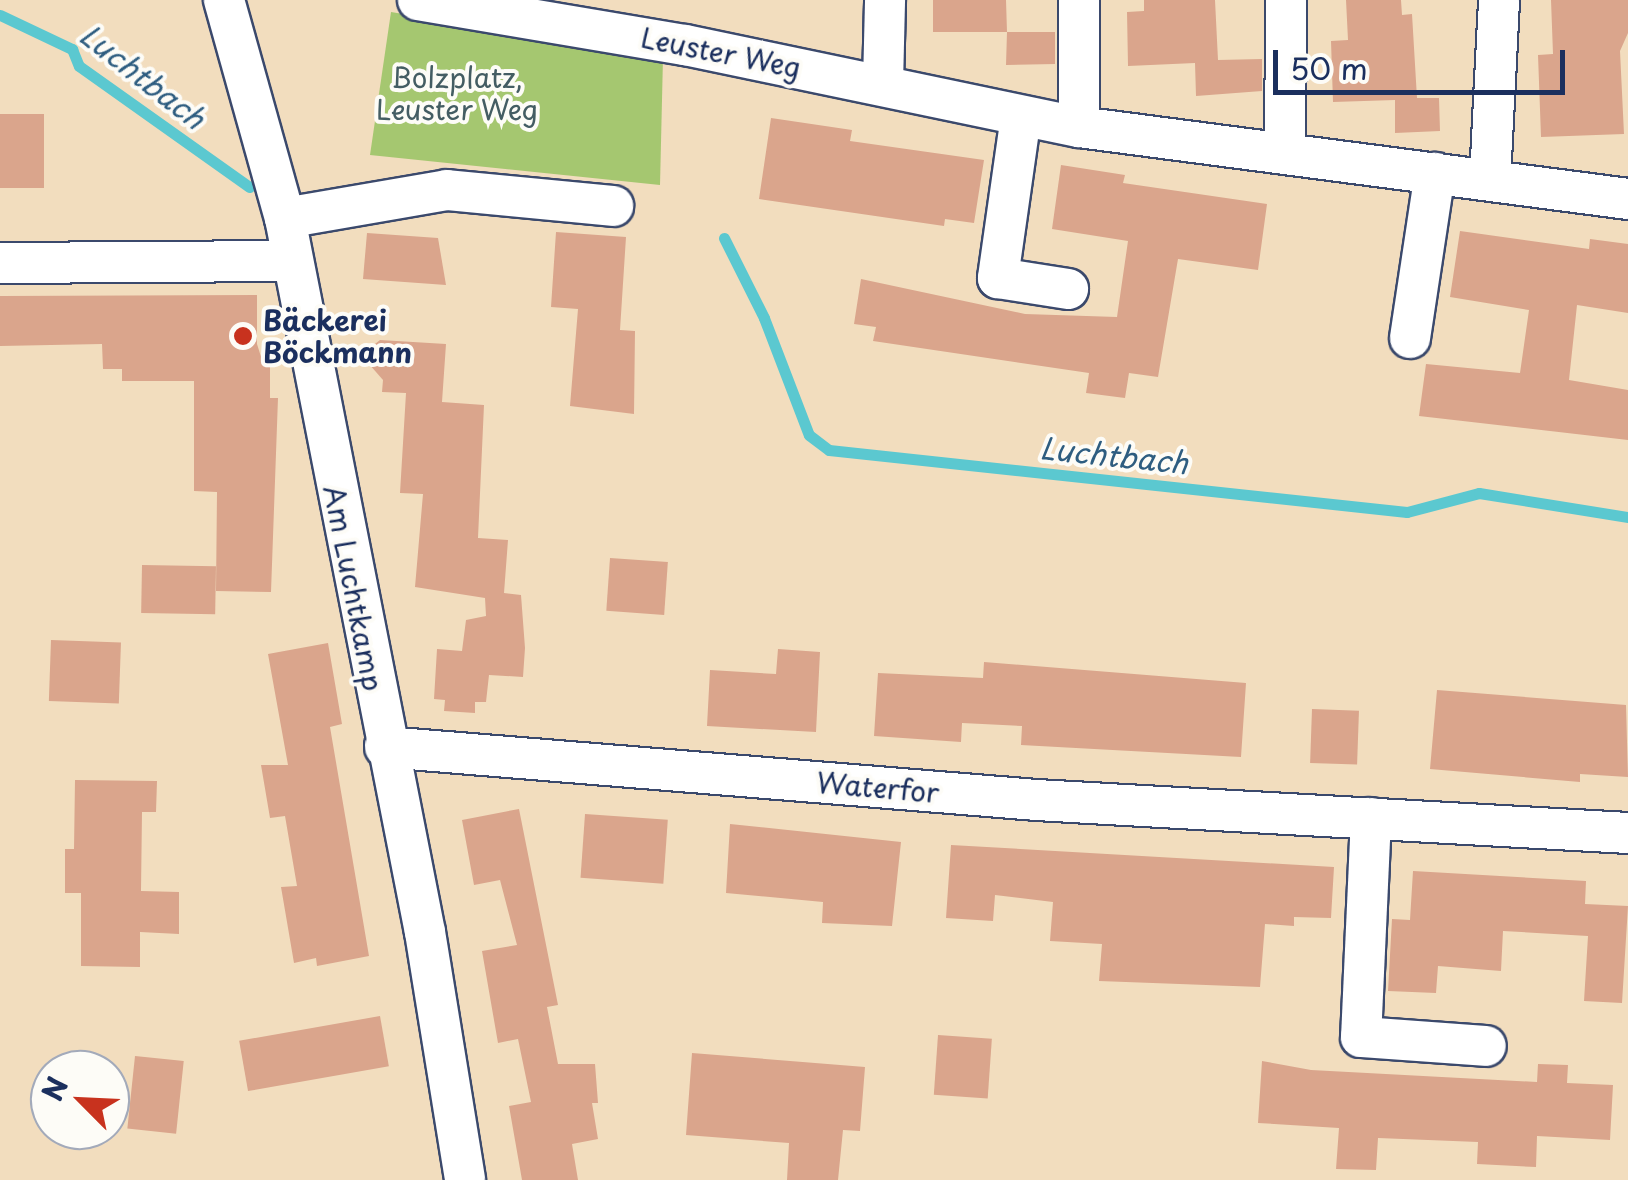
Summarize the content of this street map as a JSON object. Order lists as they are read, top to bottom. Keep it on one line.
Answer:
{"streets":{"street":["Leuster Weg","Am Luchtkamp","Waterfor"]},"crossings":[["Am Luchtkamp","Waterfor"]],"water":["Luchtbach"],"parks":["Bolzplatz, Leuster Weg"],"places":["Bäckerei Böckmann"],"scale_bar":"50 m","north":"top left"}
